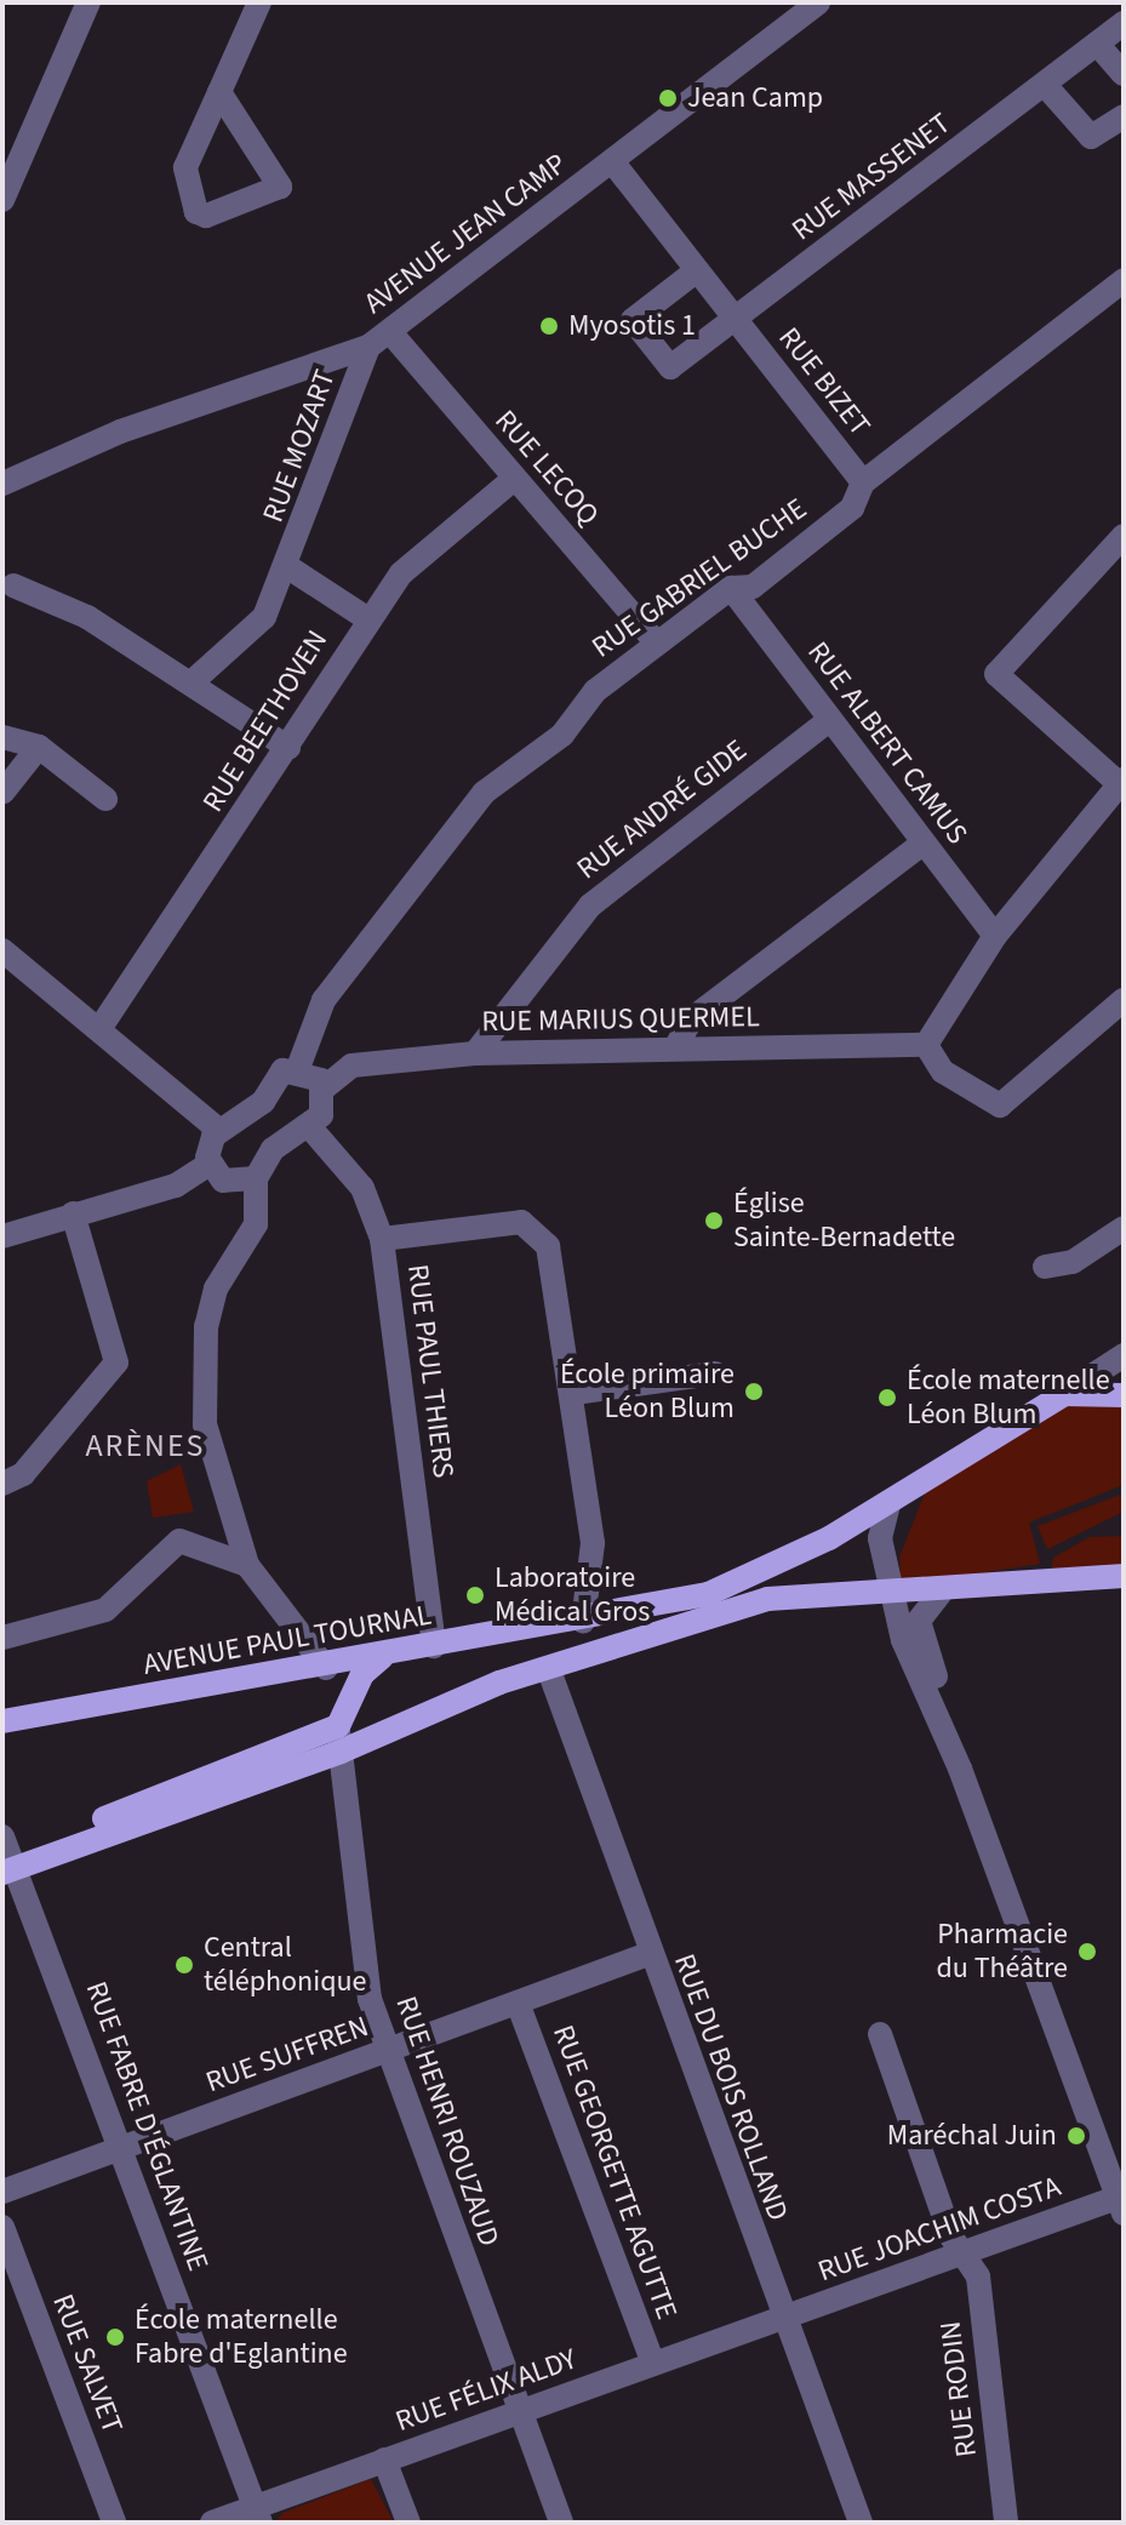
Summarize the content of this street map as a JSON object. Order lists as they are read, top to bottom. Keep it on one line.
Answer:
{"streets":{"main road":["AVENUE PAUL TOURNAL"],"street":["RUE MASSENET","AVENUE JEAN CAMP","RUE BIZET","RUE MOZART","RUE LECOQ","RUE GABRIEL BUCHE","RUE BEETHOVEN","RUE ALBERT CAMUS","RUE ANDRÉ GIDE","RUE MARIUS QUERMEL","RUE PAUL THIERS","RUE SUFFREN","RUE DU BOIS ROLLAND","RUE HENRI ROUZAUD","RUE FABRE D'ÉGLANTINE","RUE GEORGETTE AGUTTE","RUE JOACHIM COSTA","RUE SALVET","RUE RODIN","RUE FÉLIX ALDY"]},"crossings":[["RUE MASSENET","RUE BIZET"],["AVENUE JEAN CAMP","RUE BIZET"],["AVENUE JEAN CAMP","RUE MOZART"],["AVENUE JEAN CAMP","RUE LECOQ"],["RUE BIZET","RUE GABRIEL BUCHE"],["RUE MOZART","RUE BEETHOVEN"],["RUE LECOQ","RUE GABRIEL BUCHE"],["RUE LECOQ","RUE BEETHOVEN"],["RUE GABRIEL BUCHE","RUE ALBERT CAMUS"],["RUE ALBERT CAMUS","RUE ANDRÉ GIDE"],["RUE ANDRÉ GIDE","RUE MARIUS QUERMEL"],["RUE PAUL THIERS","AVENUE PAUL TOURNAL"],["RUE SUFFREN","RUE DU BOIS ROLLAND"],["RUE SUFFREN","RUE HENRI ROUZAUD"],["RUE SUFFREN","RUE FABRE D'ÉGLANTINE"],["RUE SUFFREN","RUE GEORGETTE AGUTTE"],["RUE DU BOIS ROLLAND","RUE JOACHIM COSTA"],["RUE DU BOIS ROLLAND","RUE FÉLIX ALDY"],["RUE HENRI ROUZAUD","RUE FÉLIX ALDY"],["RUE FABRE D'ÉGLANTINE","RUE FÉLIX ALDY"],["RUE GEORGETTE AGUTTE","RUE FÉLIX ALDY"],["RUE JOACHIM COSTA","RUE RODIN"],["RUE JOACHIM COSTA","RUE FÉLIX ALDY"]],"districts":["ARÈNES"],"places":["Jean Camp","Myosotis 1","Église Sainte-Bernadette","École primaire Léon Blum","École maternelle Léon Blum","Laboratoire Médical Gros","Pharmacie du Théâtre","Central téléphonique","Maréchal Juin","École maternelle Fabre d'Eglantine"]}
